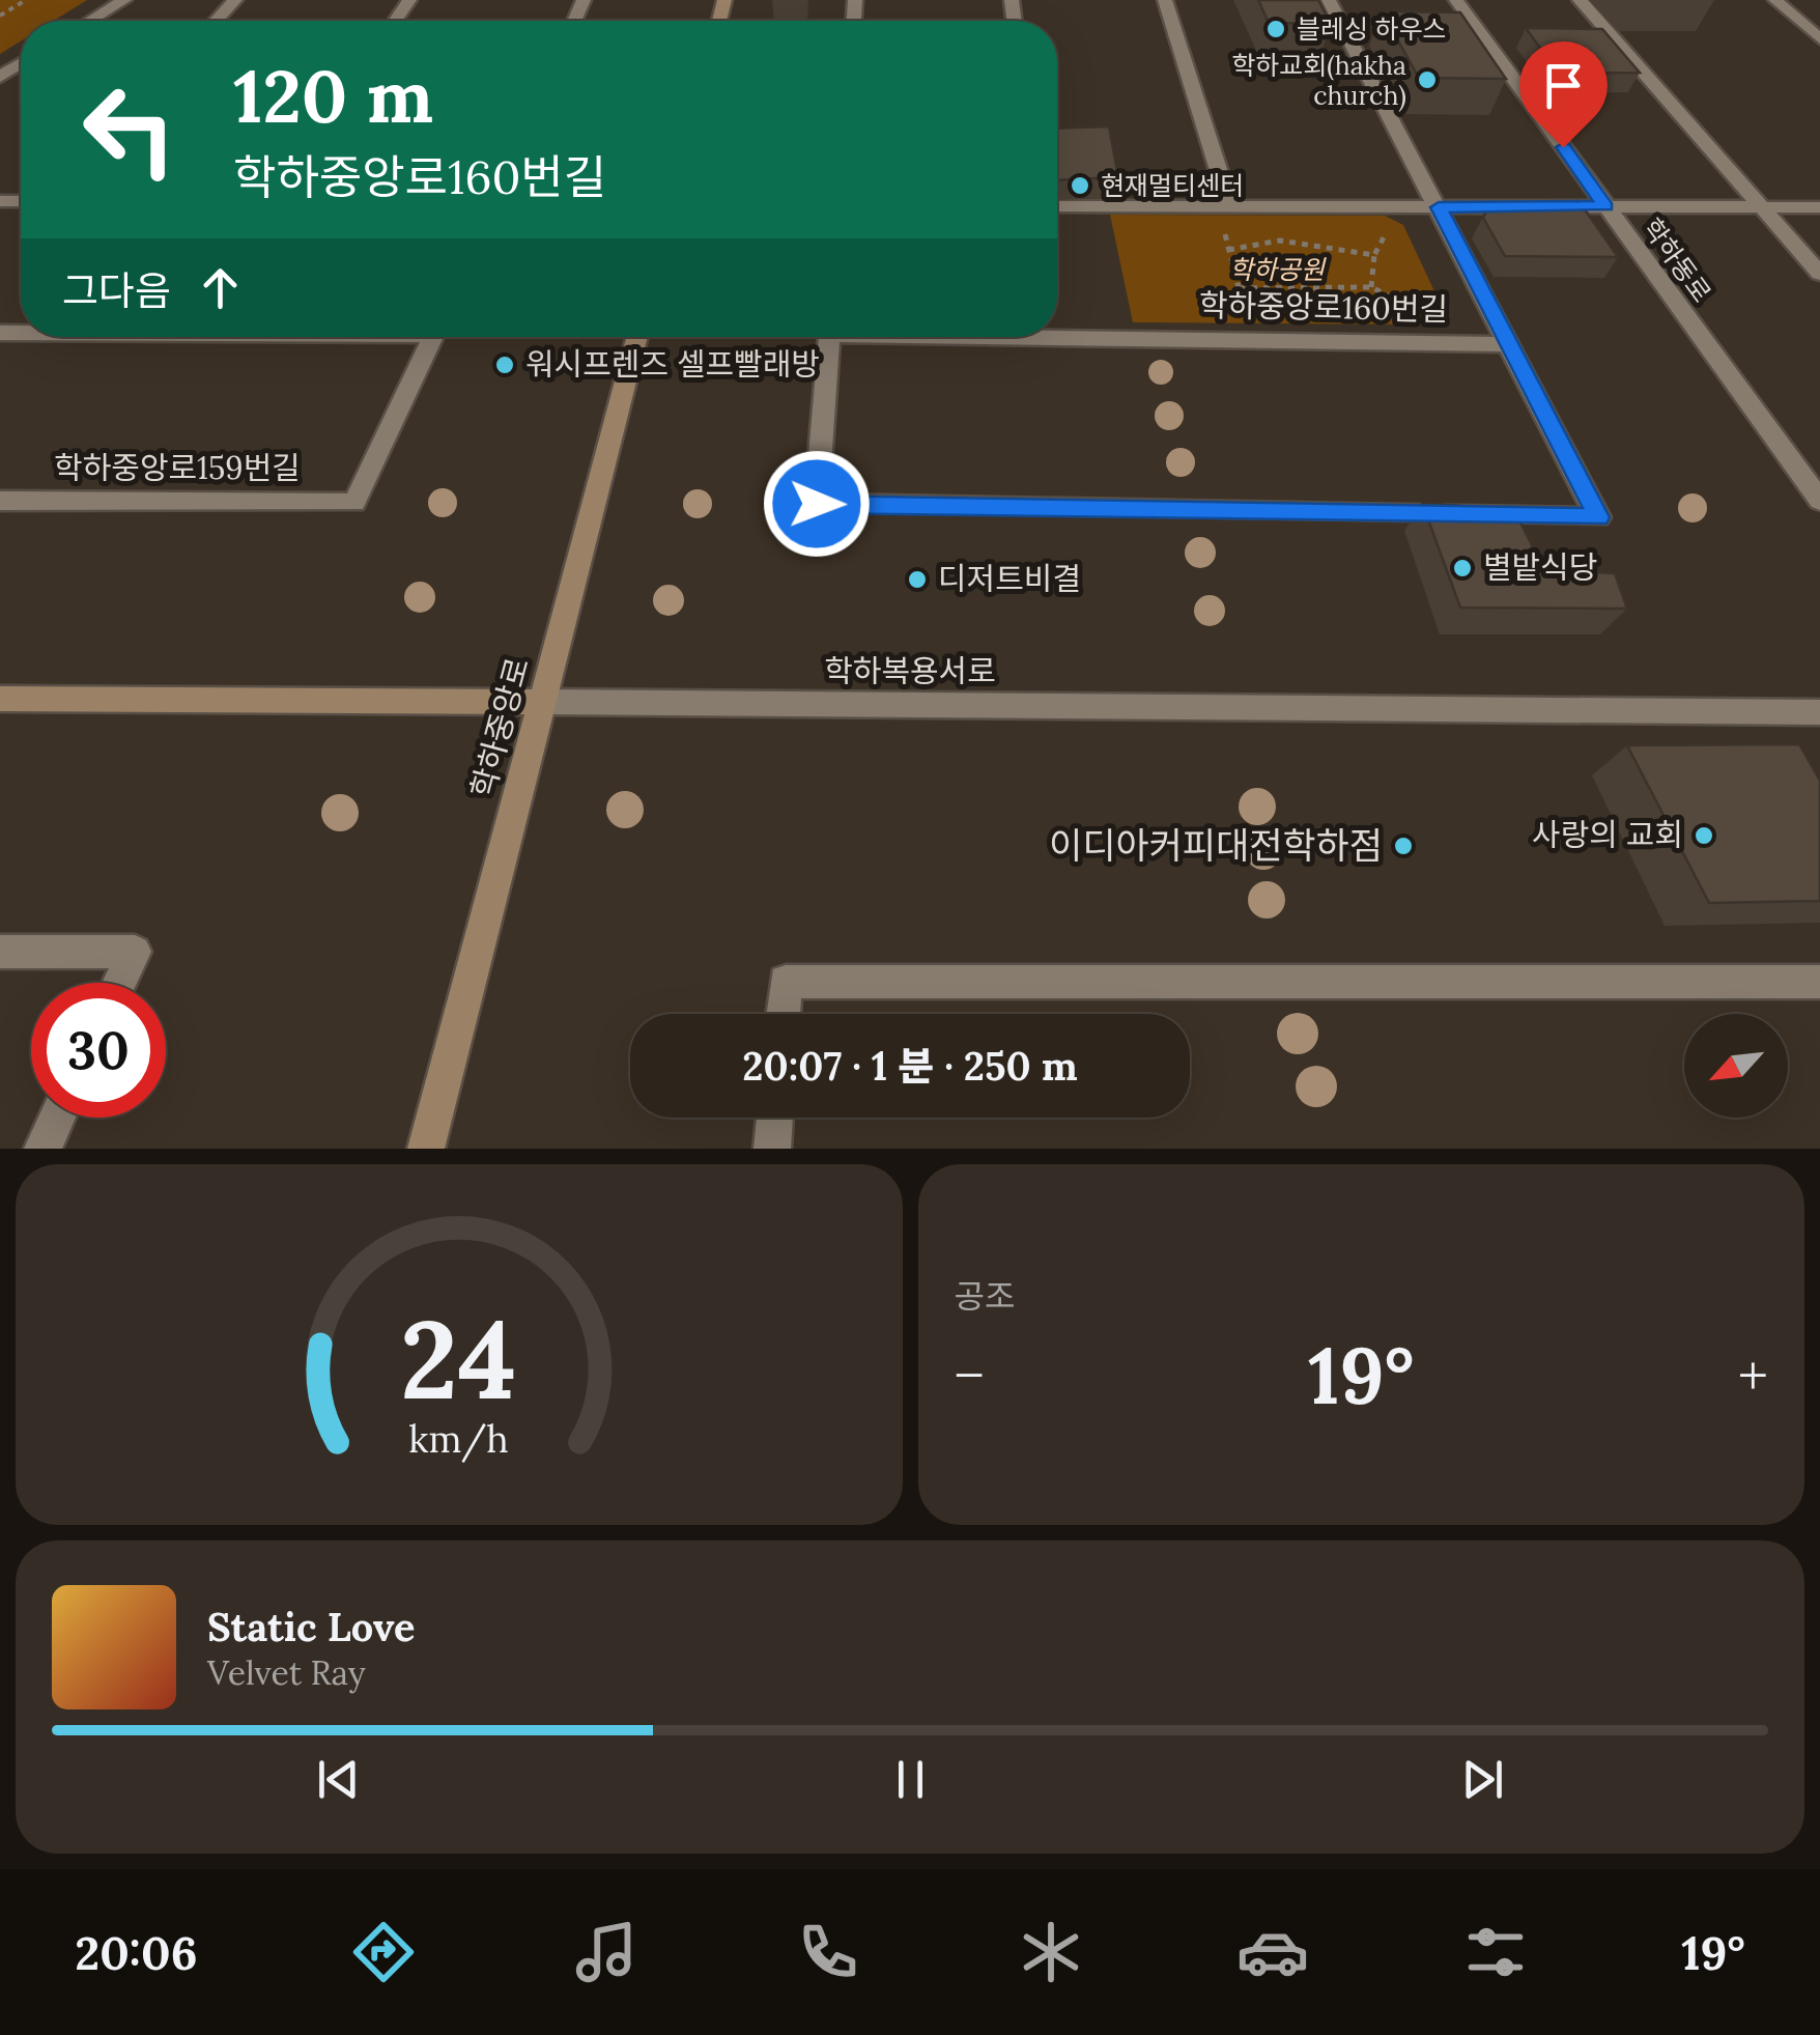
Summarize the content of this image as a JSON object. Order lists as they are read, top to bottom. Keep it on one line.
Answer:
{"streets":{"street":["학하동로","학하중앙로160번길","학하중앙로159번길","학하복용서로","학하중앙로"]},"crossings":[["학하복용서로","학하중앙로"]],"parks":["학하공원"],"places":["블레싱 하우스","학하교회(hakha church)","현재멀티센터","워시프렌즈 셀프빨래방","별밭식당","디저트비결","사랑의 교회","이디아커피대전학하점"],"north":"bottom left","page":{"turn":["120 m","학하중앙로160번길"],"then":"그다음","limit":"30","trip":"20:07 · 1 분 · 250 m","tile":"공조","heat":["−","19°","+"],"song":["Static Love","Velvet Ray"],"tabs":["20:06","19°"],"gauge":["24","km/h"]}}
